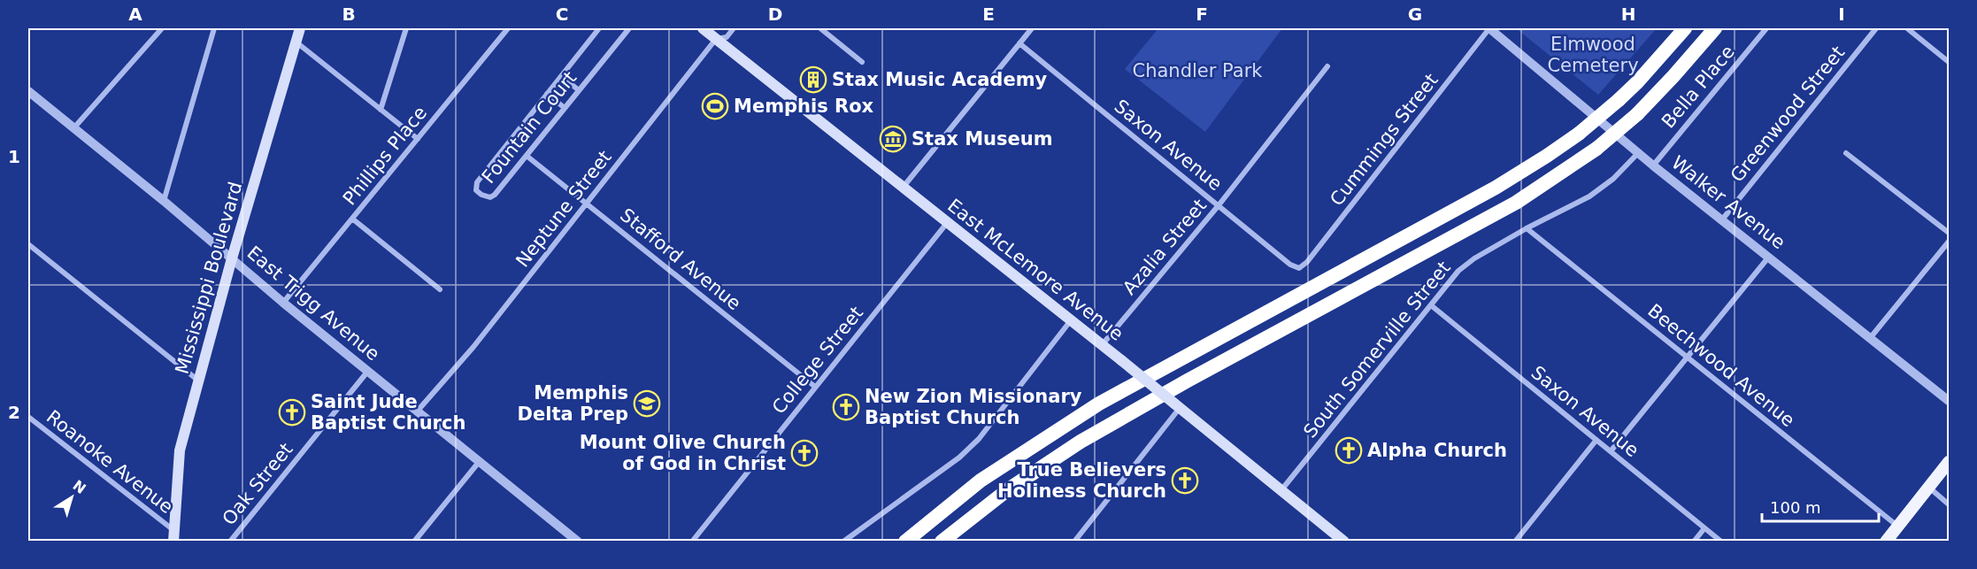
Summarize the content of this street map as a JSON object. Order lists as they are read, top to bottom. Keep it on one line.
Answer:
{"streets":{"main road":["East McLemore Avenue","Mississippi Boulevard"],"street":["Bella Place","Greenwood Street","Fountain Court","Cummings Street","Saxon Avenue","Phillips Place","Walker Avenue","Neptune Street","Azalia Street","Stafford Avenue","East Trigg Avenue","South Somerville Street","College Street","Beechwood Avenue","Roanoke Avenue","Oak Street"]},"crossings":[["Bella Place","Walker Avenue"],["Greenwood Street","Walker Avenue"],["Fountain Court","Stafford Avenue"],["Cummings Street","Saxon Avenue"],["Cummings Street","Walker Avenue"],["Saxon Avenue","Azalia Street"],["Saxon Avenue","South Somerville Street"],["Phillips Place","East Trigg Avenue"],["Walker Avenue","South Somerville Street"],["Neptune Street","Stafford Avenue"],["Neptune Street","East McLemore Avenue"],["Neptune Street","East Trigg Avenue"],["Azalia Street","East McLemore Avenue"],["Stafford Avenue","College Street"],["East McLemore Avenue","South Somerville Street"],["East McLemore Avenue","College Street"],["Mississippi Boulevard","East Trigg Avenue"],["Mississippi Boulevard","Roanoke Avenue"],["East Trigg Avenue","Oak Street"],["South Somerville Street","Beechwood Avenue"]],"parks":["Elmwood Cemetery","Chandler Park"],"places":{"building":["Stax Music Academy"],"sports":["Memphis Rox"],"museum":["Stax Museum"],"school or university":["Memphis Delta Prep"],"church":["New Zion Missionary Baptist Church","Saint Jude Baptist Church","Alpha Church","Mount Olive Church of God in Christ","True Believers Holiness Church"]},"scale_bar":"100 m","north":"top right","grid":{"columns":["A","B","C","D","E","F","G","H","I"],"rows":["1","2"]}}
